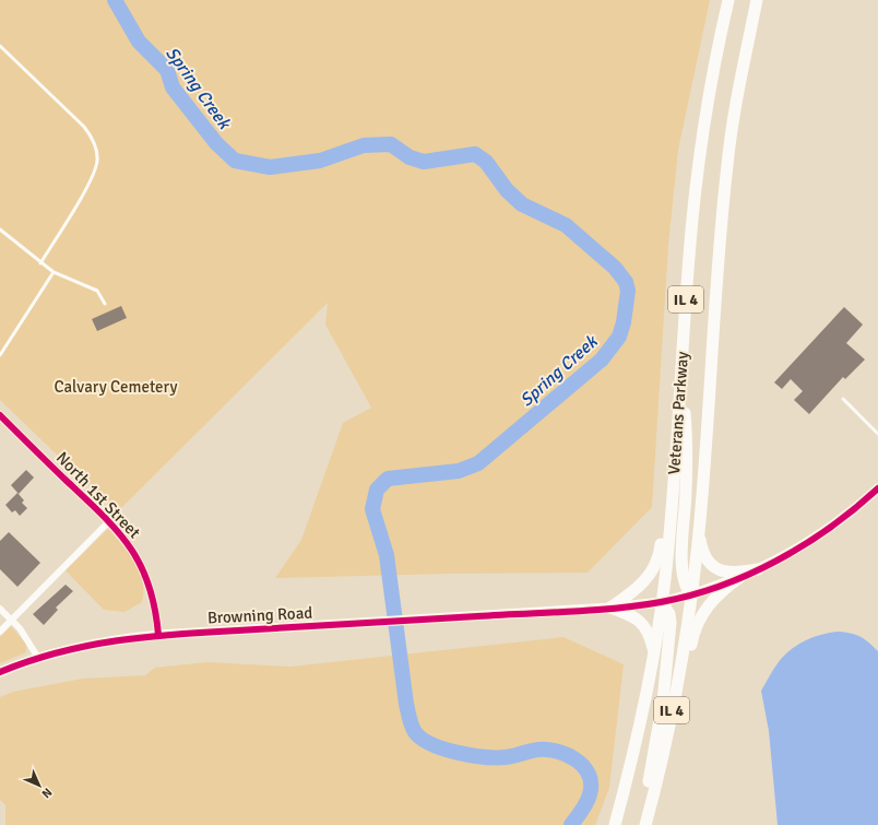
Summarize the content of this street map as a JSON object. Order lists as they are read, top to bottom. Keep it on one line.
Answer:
{"streets":{"highway":["IL 4","Veterans Parkway"],"street":["North 1st Street","Browning Road"]},"crossings":[["Veterans Parkway","Browning Road"],["North 1st Street","Browning Road"]],"water":["Spring Creek"],"parks":["Calvary Cemetery"],"north":"bottom right"}
